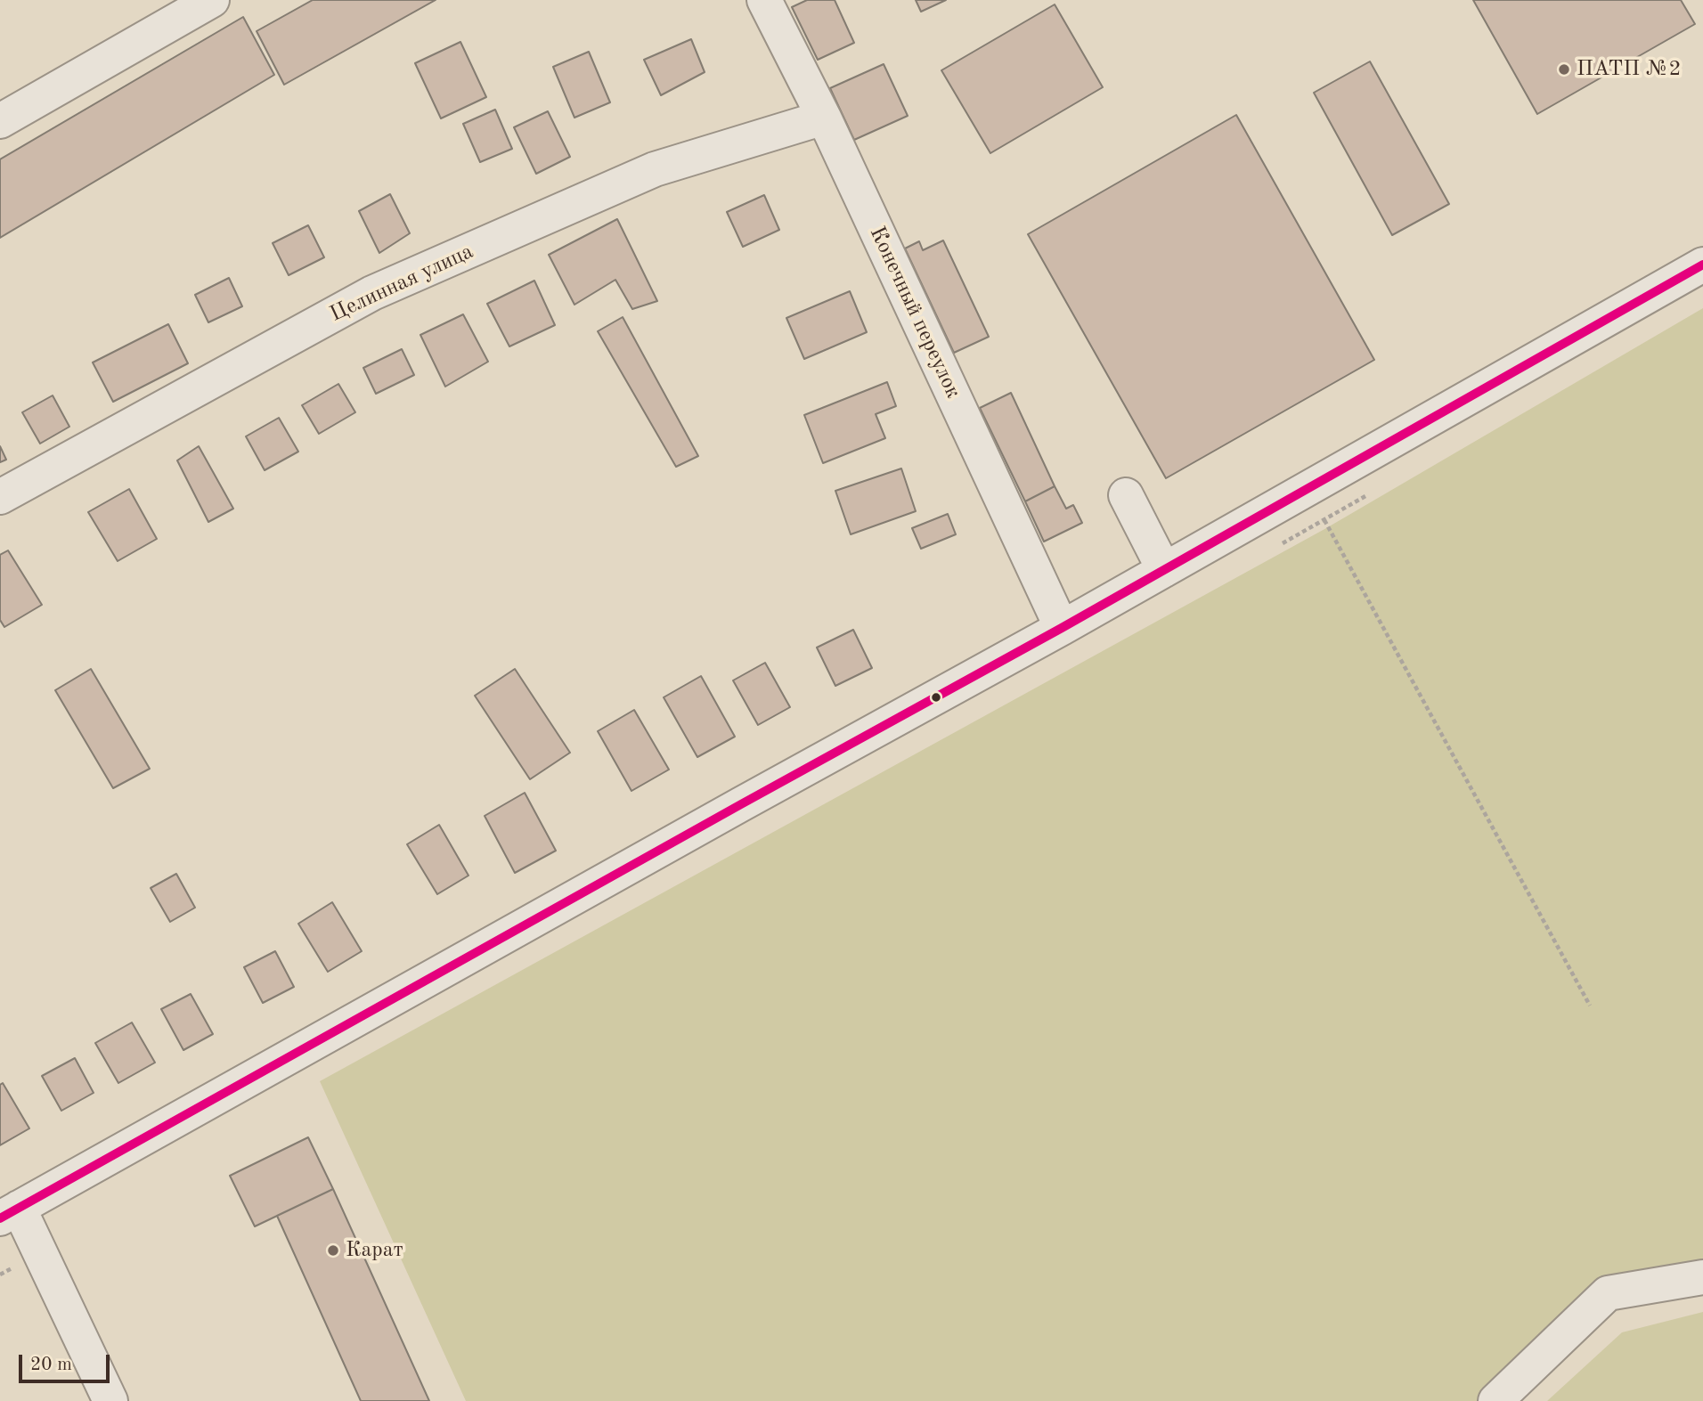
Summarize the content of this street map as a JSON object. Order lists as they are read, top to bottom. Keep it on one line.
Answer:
{"streets":{"street":["Целинная улица","Конечный переулок"]},"crossings":[["Целинная улица","Конечный переулок"]],"places":["ПАТП №2","Карат"],"scale_bar":"20 m"}
